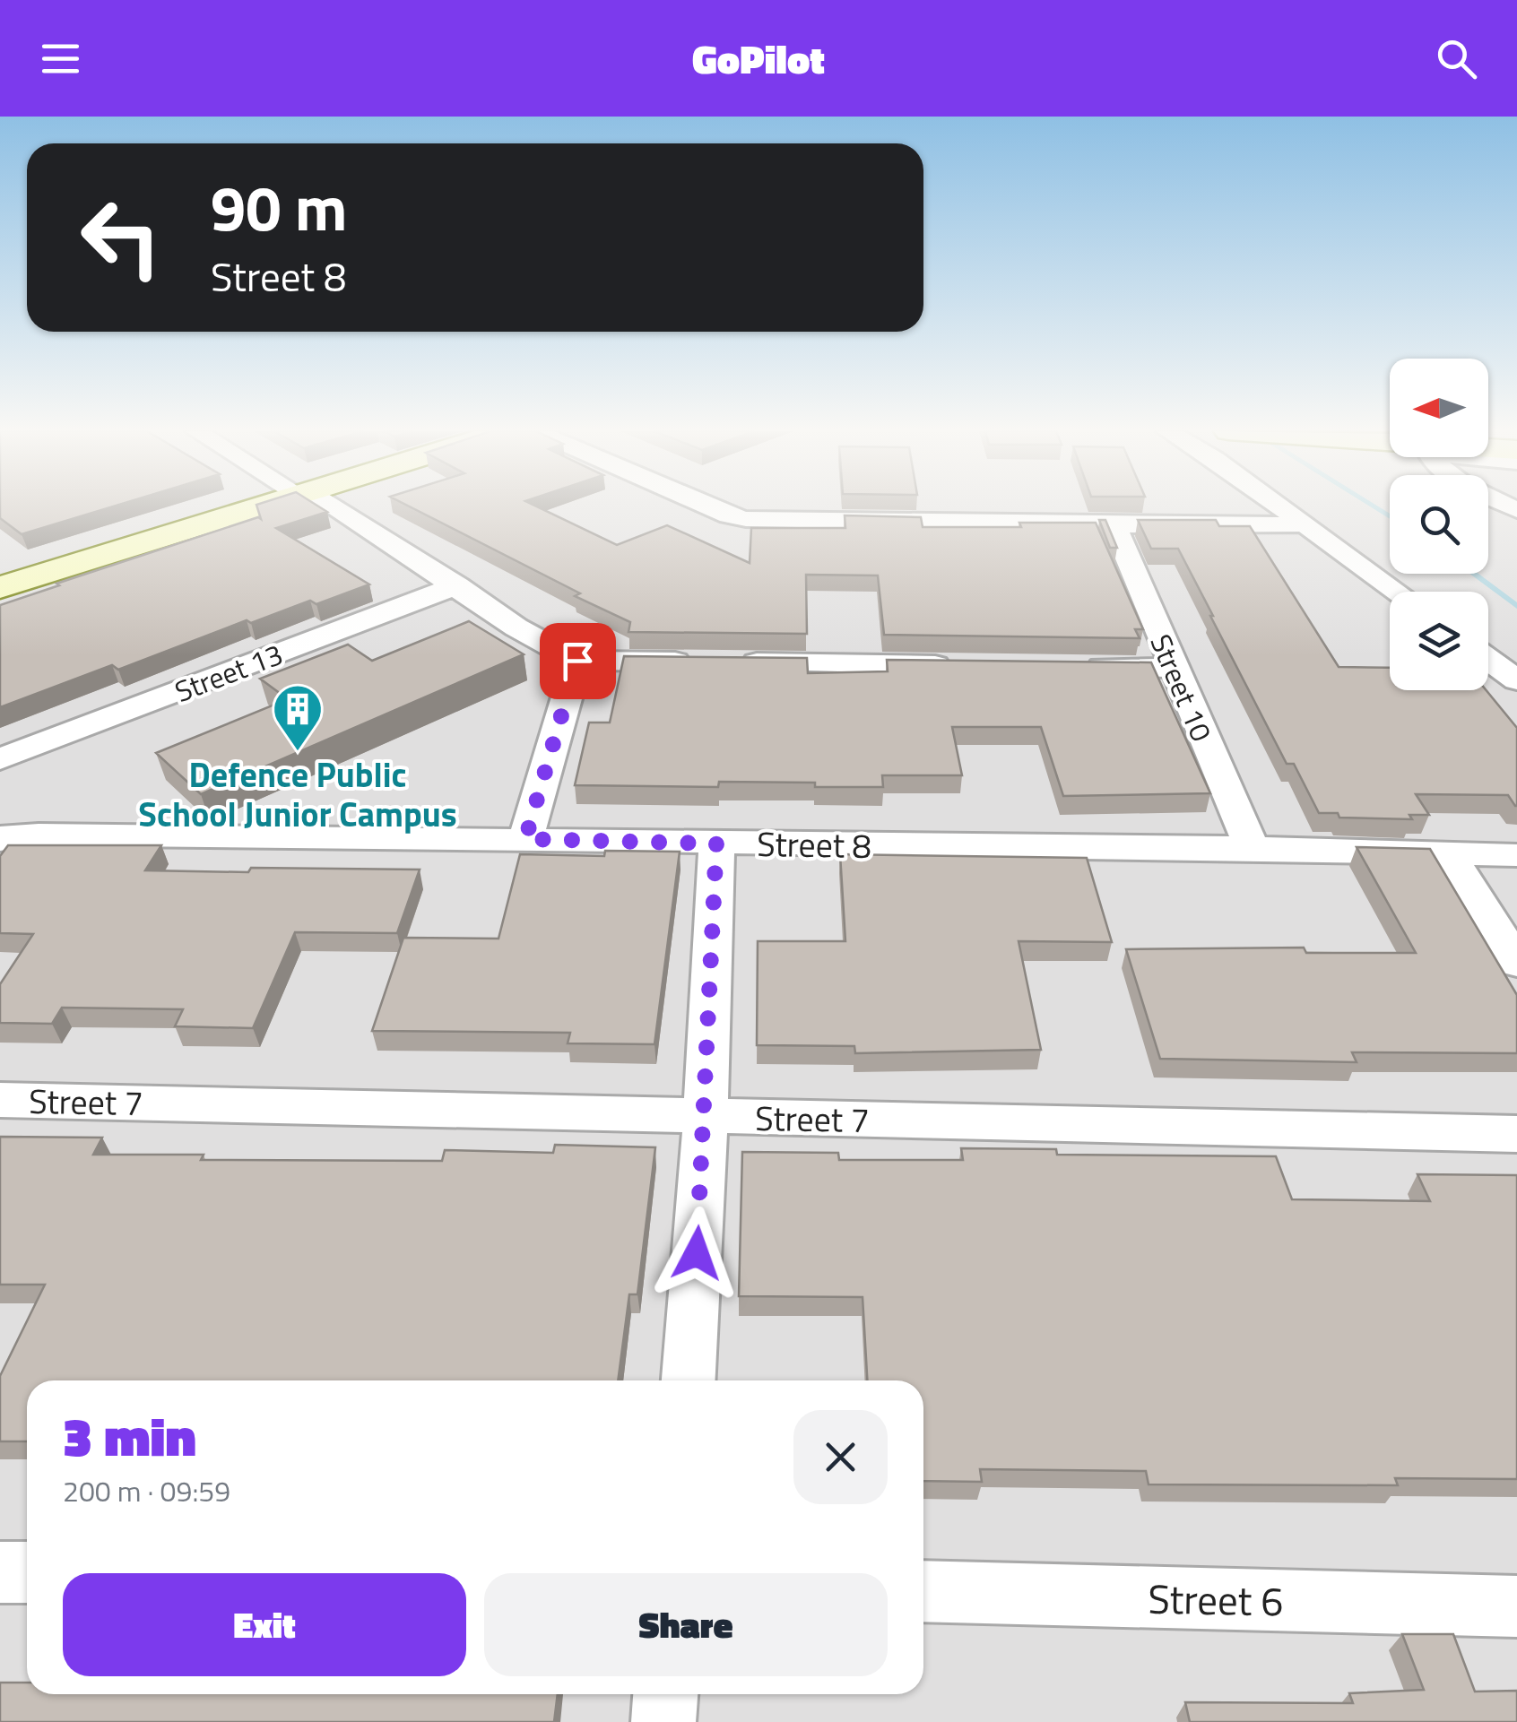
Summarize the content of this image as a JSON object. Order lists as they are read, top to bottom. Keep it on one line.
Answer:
{"streets":{"street":["Street 13","Street 10","Street 8","Street 7","Street 6"]},"crossings":[["Street 10","Street 8"]],"places":{"building":["Defence Public School Junior Campus"]},"north":"left","page":{"header":"GoPilot","turn":["90 m","Street 8"],"heading":["3 min","200 m · 09:59"],"buttons":["Exit","Share"]}}
